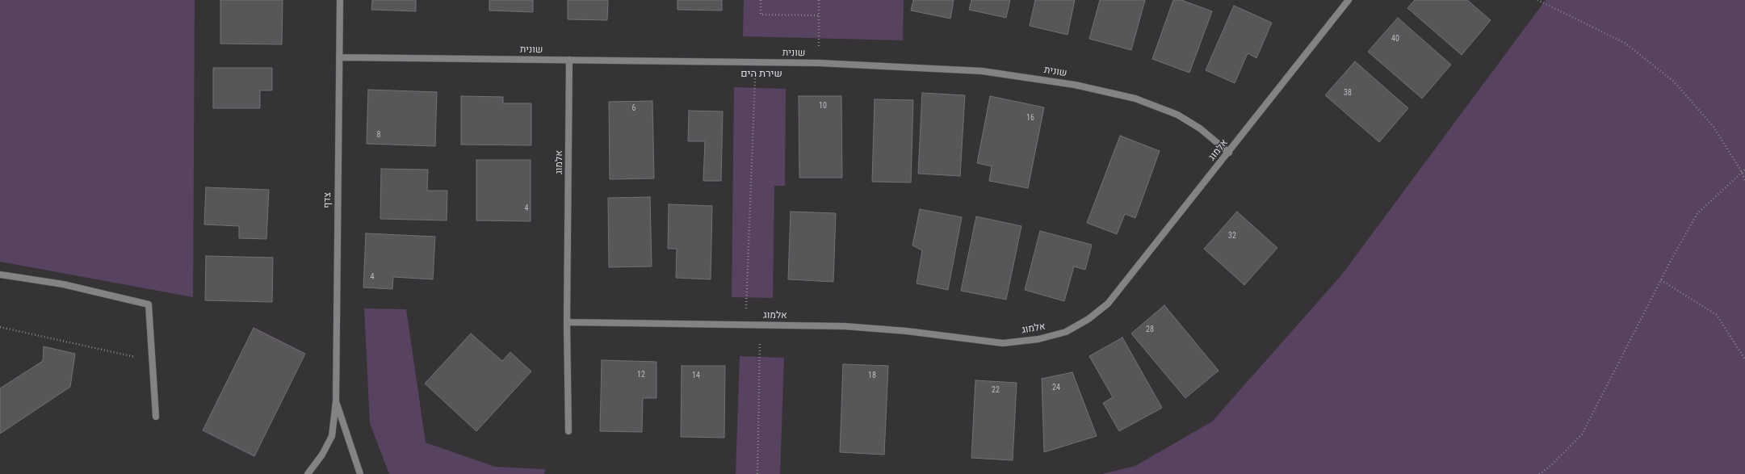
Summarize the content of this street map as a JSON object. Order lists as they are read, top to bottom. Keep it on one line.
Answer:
{"streets":{"street":["שונית","אלמוג","צדף"]},"crossings":[["שונית","אלמוג"],["שונית","צדף"]],"districts":["שירת הים"],"house_numbers":["40","38","10","6","16","8","4","32","4","28","12","14","18","24","22"]}
